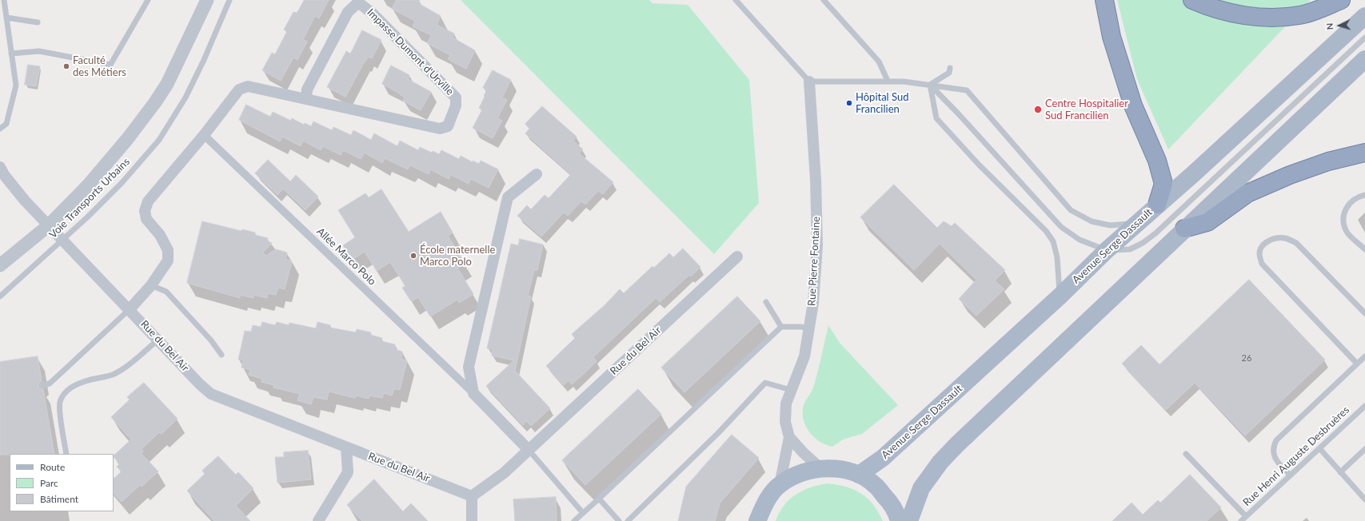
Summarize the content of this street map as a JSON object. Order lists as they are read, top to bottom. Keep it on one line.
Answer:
{"streets":{"main road":["Avenue Serge Dassault"],"street":["Impasse Dumont d'Urville","Allée Marco Polo","Rue Pierre Fontaine","Rue du Bel Air"],"lane":["Voie Transports Urbains","Rue Henri Auguste Desbruères"]},"crossings":[["Impasse Dumont d'Urville","Allée Marco Polo"],["Impasse Dumont d'Urville","Rue du Bel Air"],["Voie Transports Urbains","Rue du Bel Air"]],"places":["Faculté des Métiers","Hôpital Sud Francilien","Centre Hospitalier Sud Francilien","École maternelle Marco Polo"],"house_numbers":["26"],"legend":["Route","Parc","Bâtiment"],"north":"left"}
